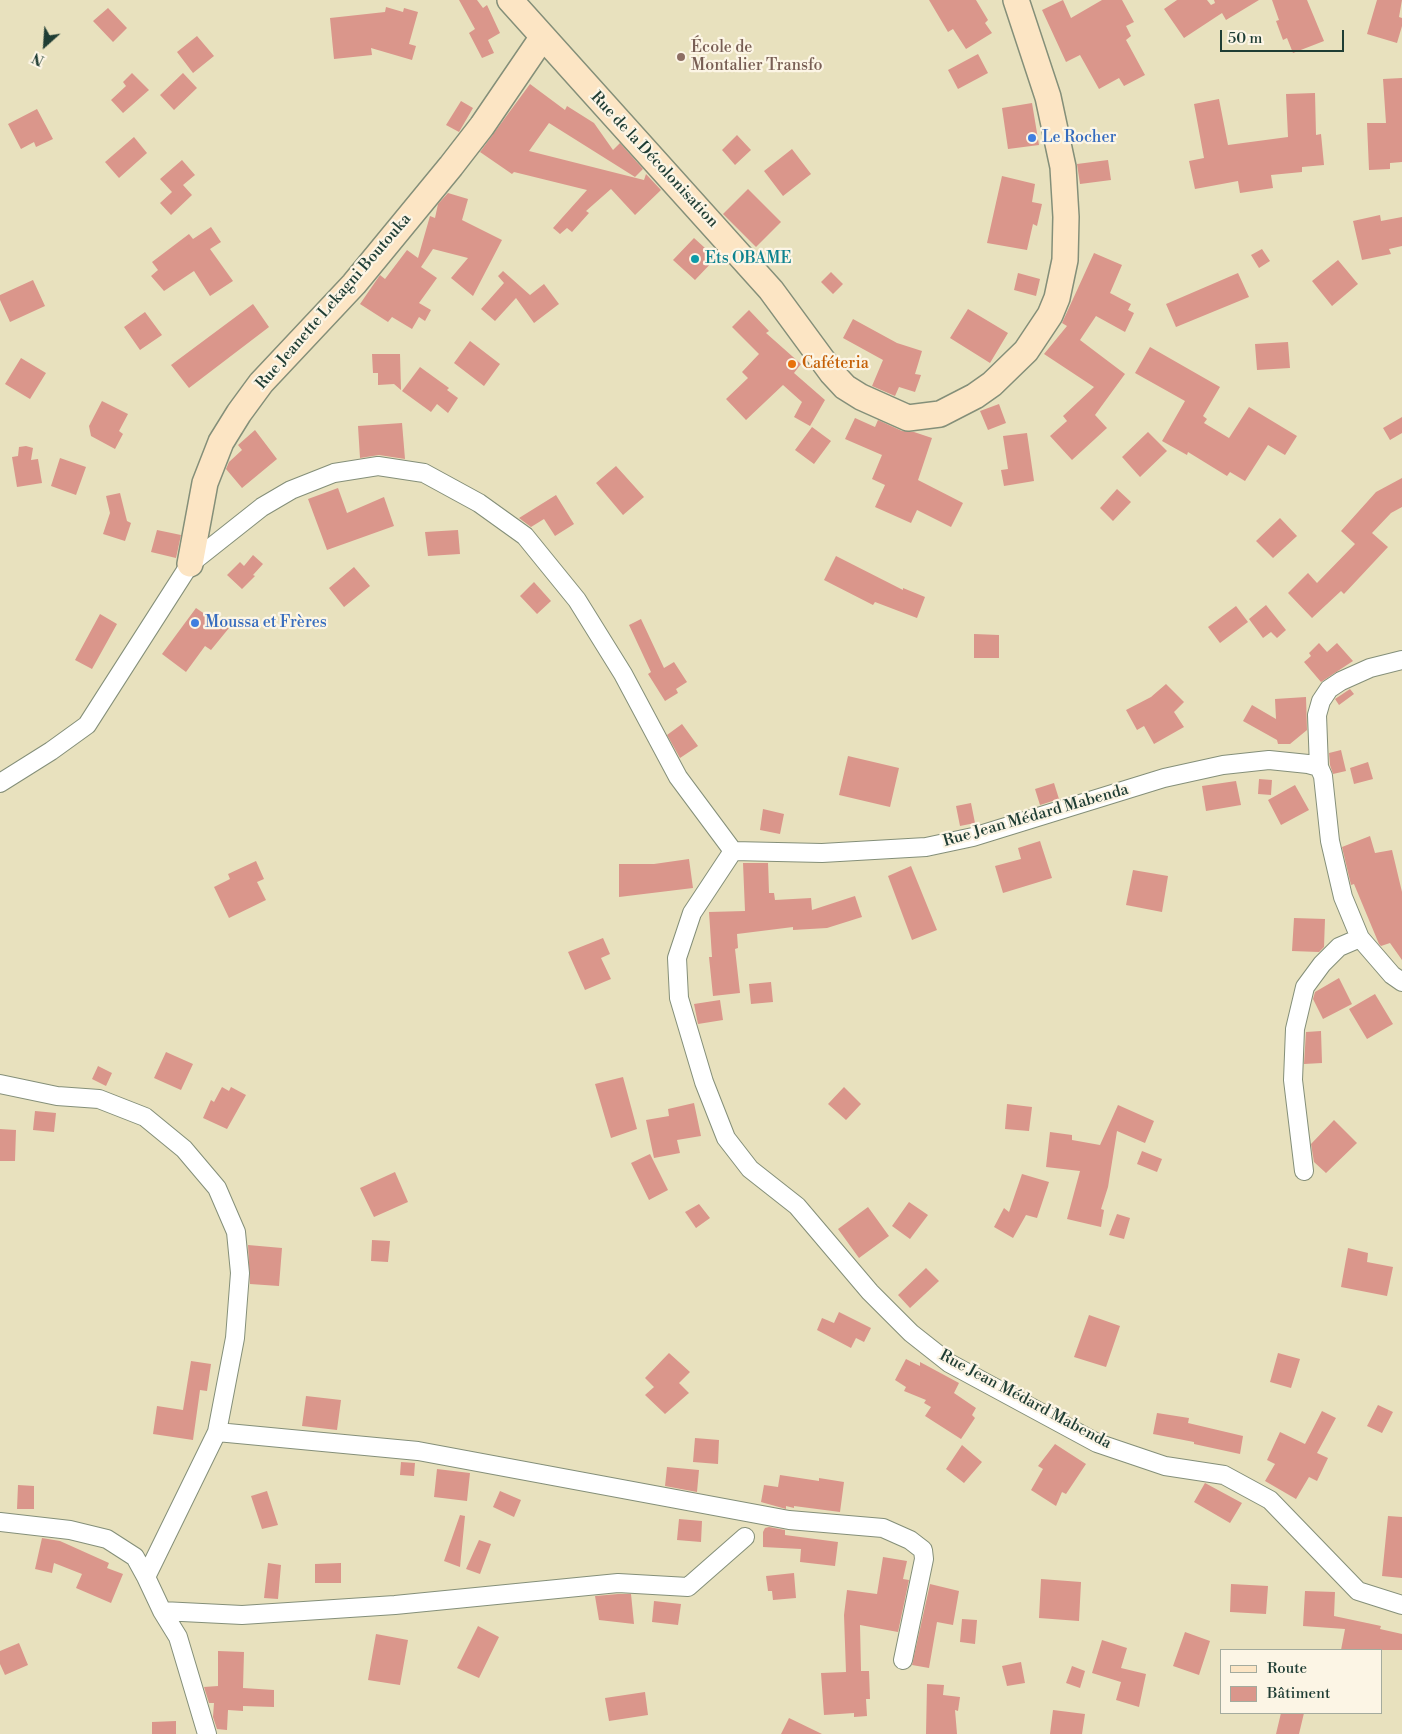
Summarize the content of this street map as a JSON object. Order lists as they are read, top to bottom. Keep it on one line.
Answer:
{"streets":{"street":["Rue de la Décolonisation","Rue Jeanette Lekagni Boutouka","Rue Jean Médard Mabenda"]},"crossings":[["Rue de la Décolonisation","Rue Jeanette Lekagni Boutouka"]],"places":["École de Montalier Transfo","Le Rocher","Ets OBAME","Caféteria","Moussa et Frères"],"legend":["Route","Bâtiment"],"scale_bar":"50 m","north":"bottom left"}
